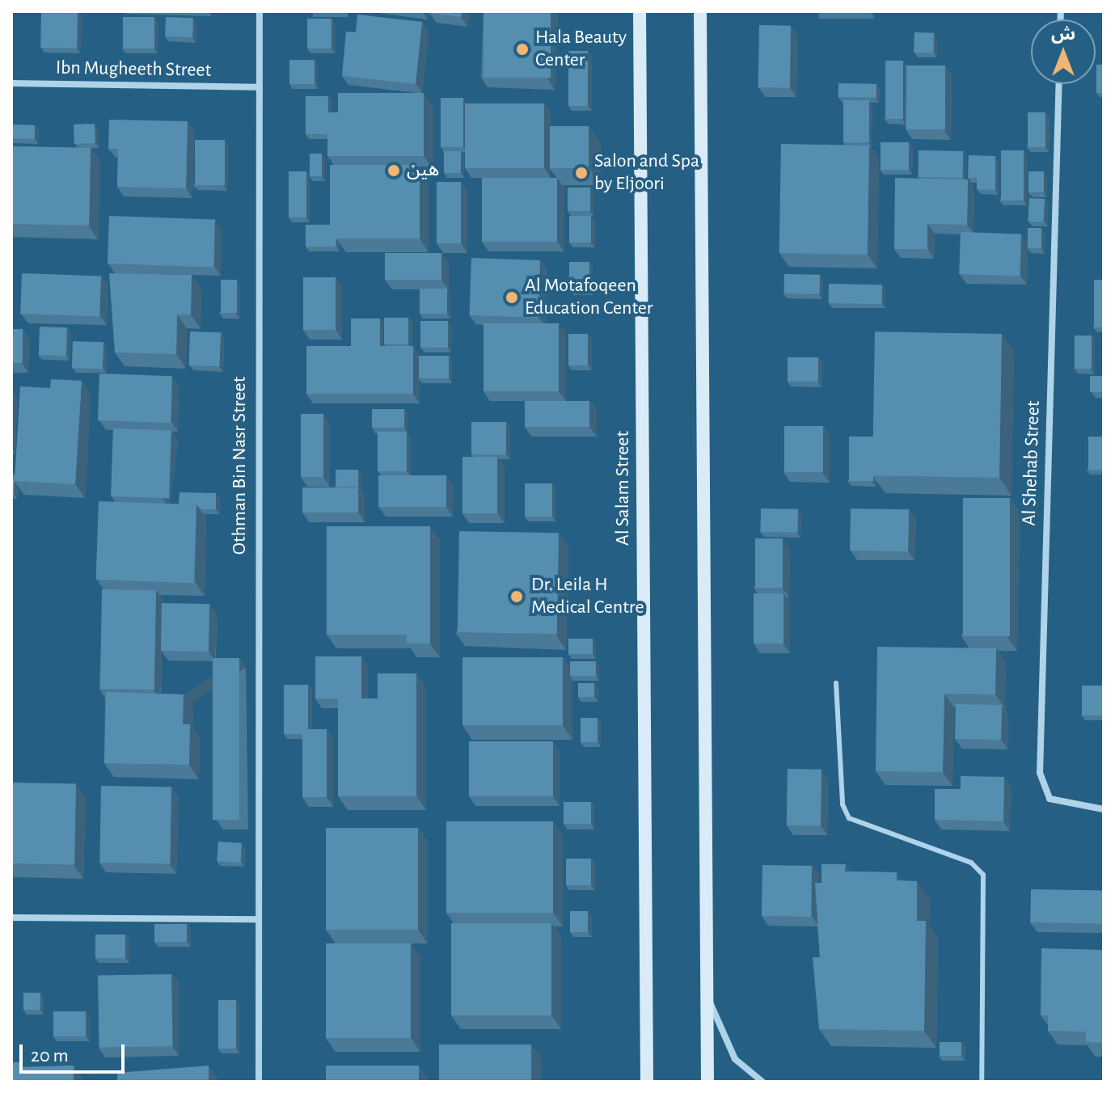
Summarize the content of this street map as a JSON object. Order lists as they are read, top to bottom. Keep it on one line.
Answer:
{"streets":{"main road":["Al Salam Street"],"street":["Ibn Mugheeth Street","Al Shehab Street","Othman Bin Nasr Street"]},"crossings":[["Ibn Mugheeth Street","Othman Bin Nasr Street"]],"places":["Hala Beauty Center","هين","Salon and Spa by Eljoori","Al Motafoqeen Education Center","Dr. Leila H Medical Centre"],"scale_bar":"20 m","north":"top"}
